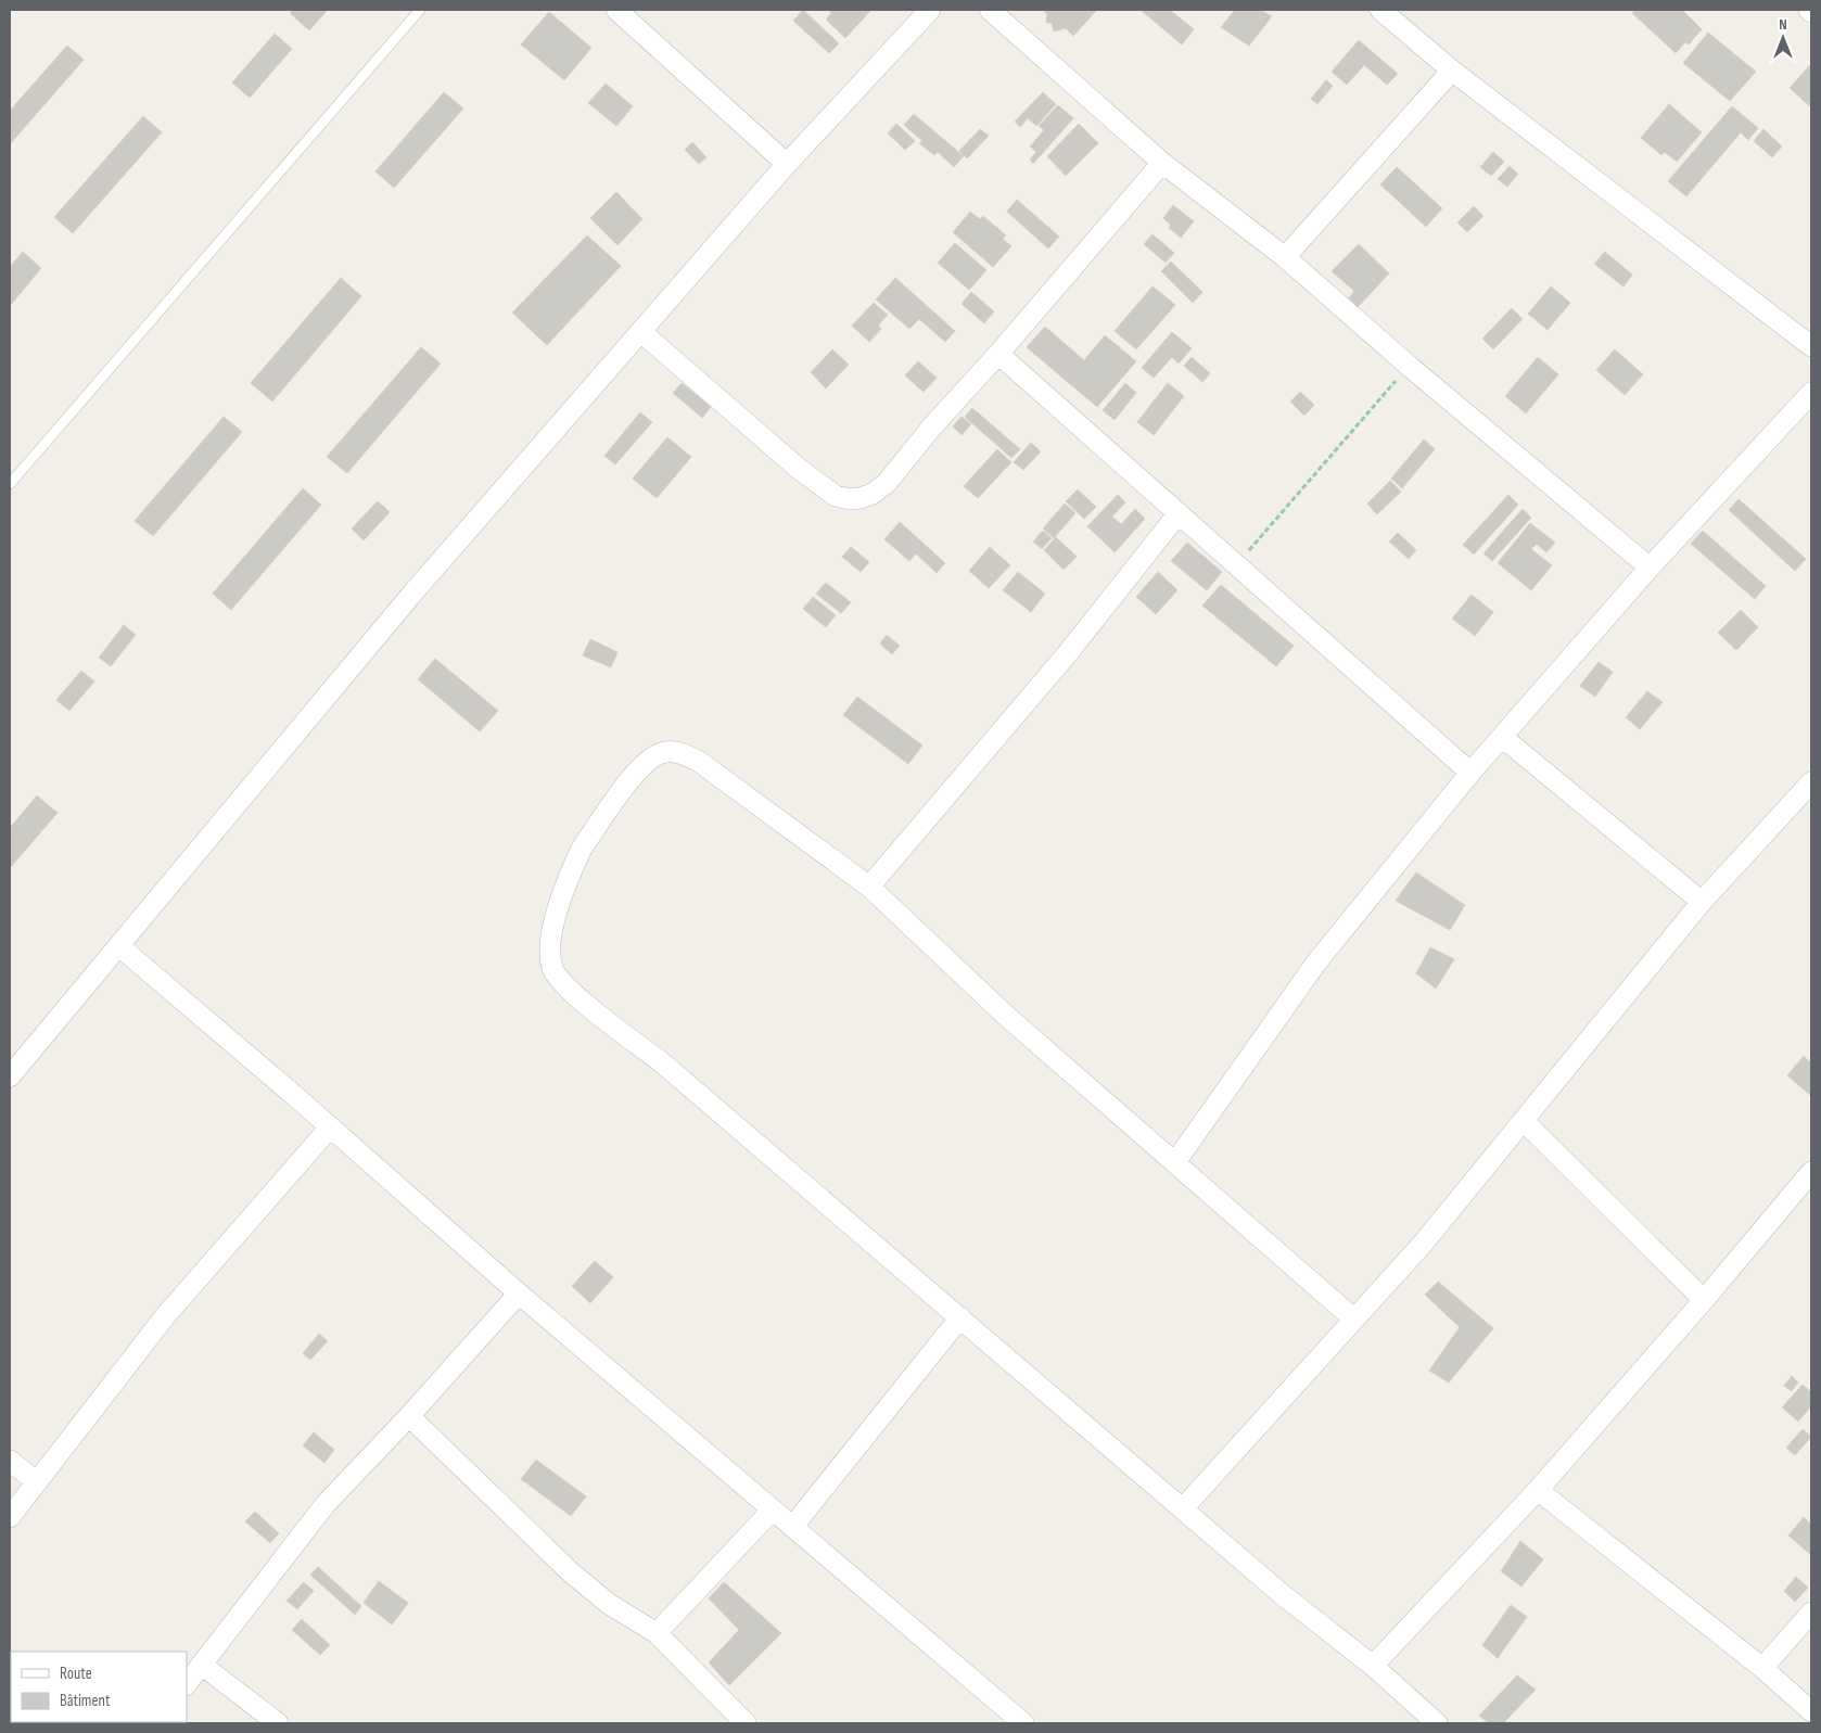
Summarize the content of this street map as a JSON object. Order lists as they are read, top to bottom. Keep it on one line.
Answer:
{"legend":["Route","Bâtiment"],"north":"top"}
